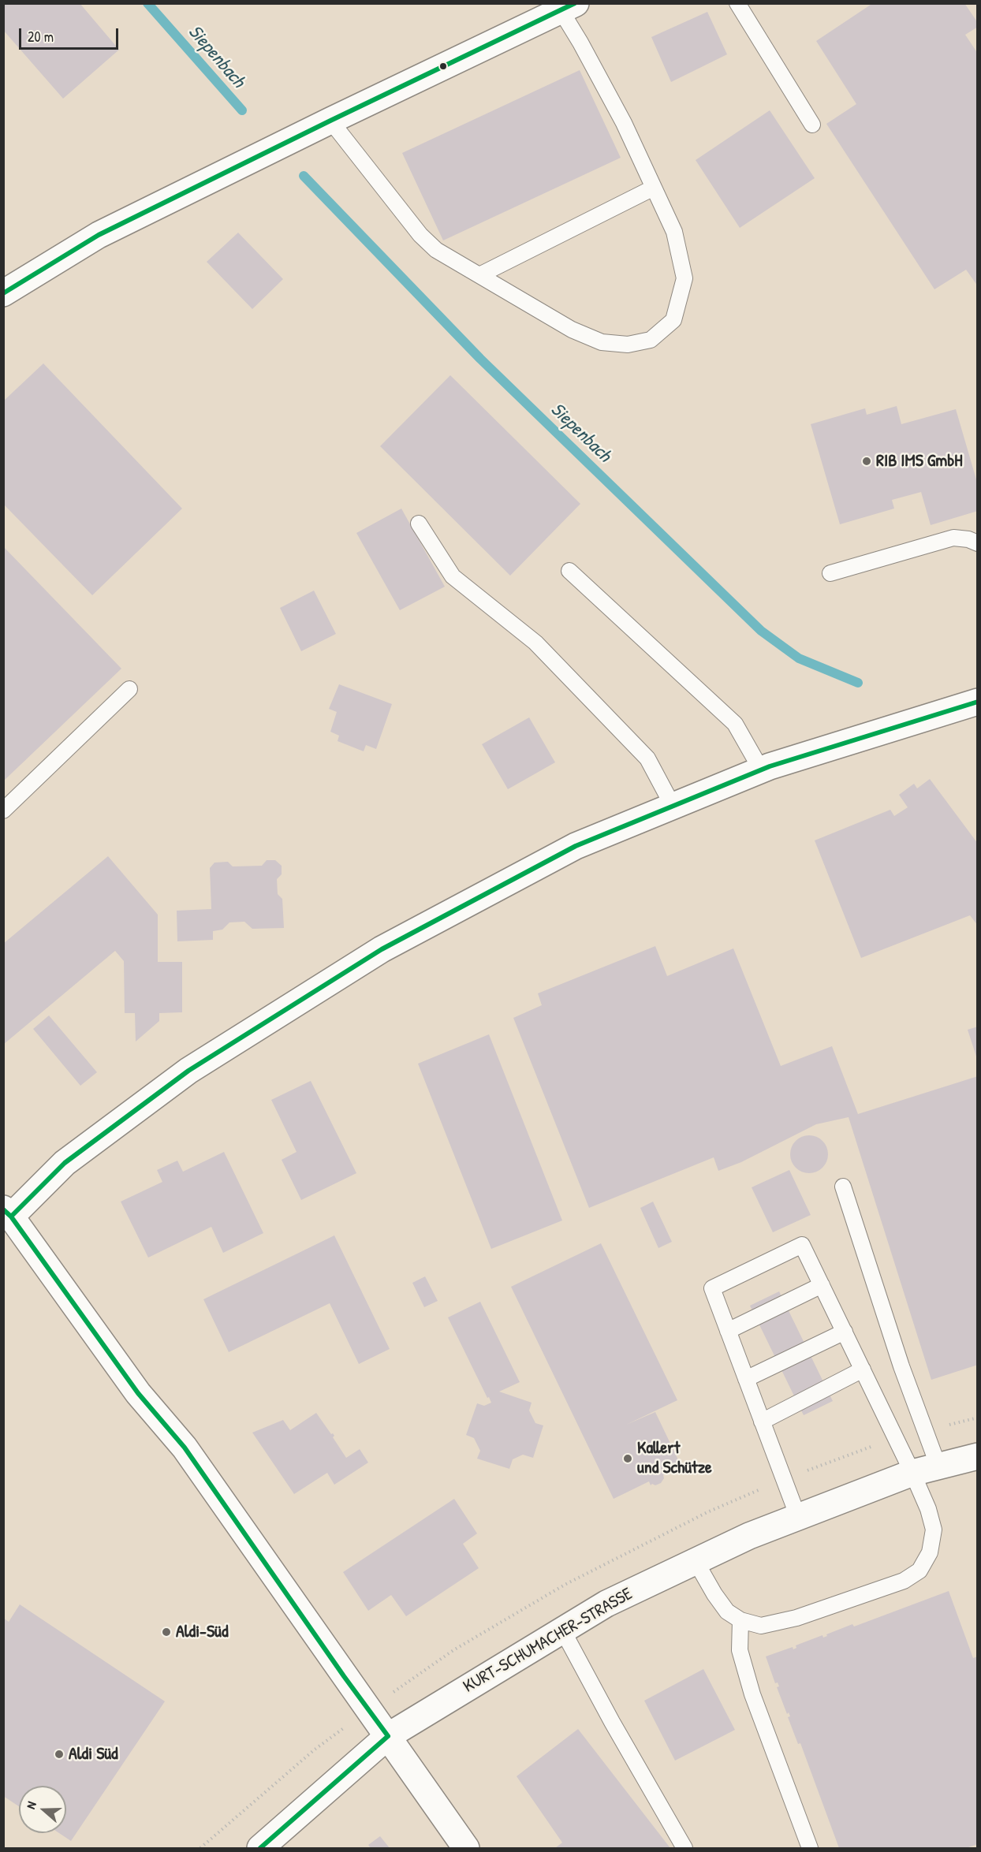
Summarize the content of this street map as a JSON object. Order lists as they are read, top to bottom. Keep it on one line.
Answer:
{"streets":{"street":["KURT-SCHUMACHER-STRASSE"]},"water":["Siepenbach"],"places":["RIB IMS GmbH","Kallert und Schütze","Aldi-Süd","Aldi Süd"],"scale_bar":"20 m","north":"left"}
